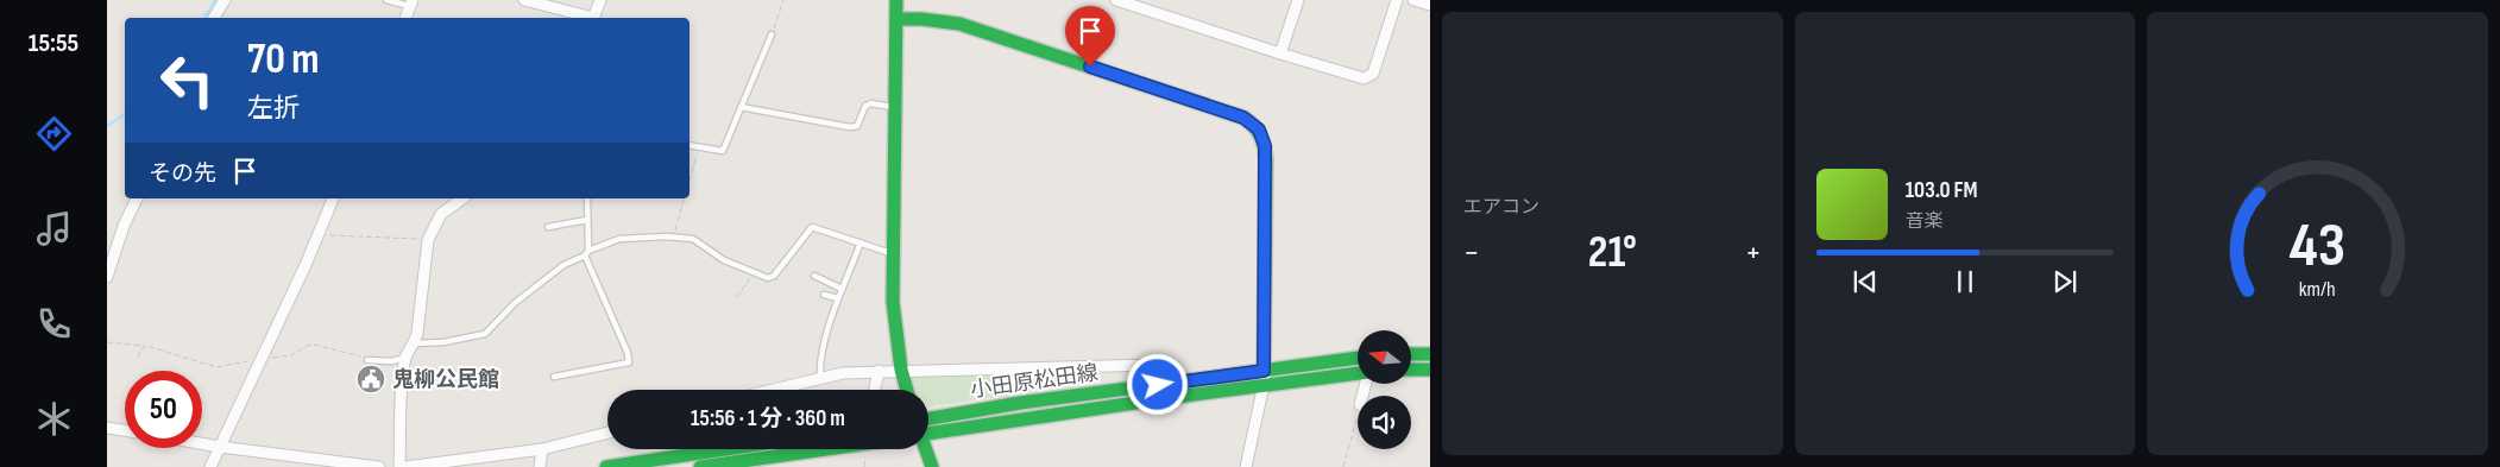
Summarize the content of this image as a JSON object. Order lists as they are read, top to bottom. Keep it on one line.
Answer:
{"streets":{"main road":["小田原松田線"]},"places":{"public building":["鬼柳公民館"]},"north":"left","page":{"tabs":"15:55","tile":"エアコン","turn":["70 m","左折"],"then":"その先","song":["103.0 FM","音楽"],"heat":["−","21°","+"],"limit":"50","trip":"15:56 · 1 分 · 360 m","gauge":["43","km/h"]}}
